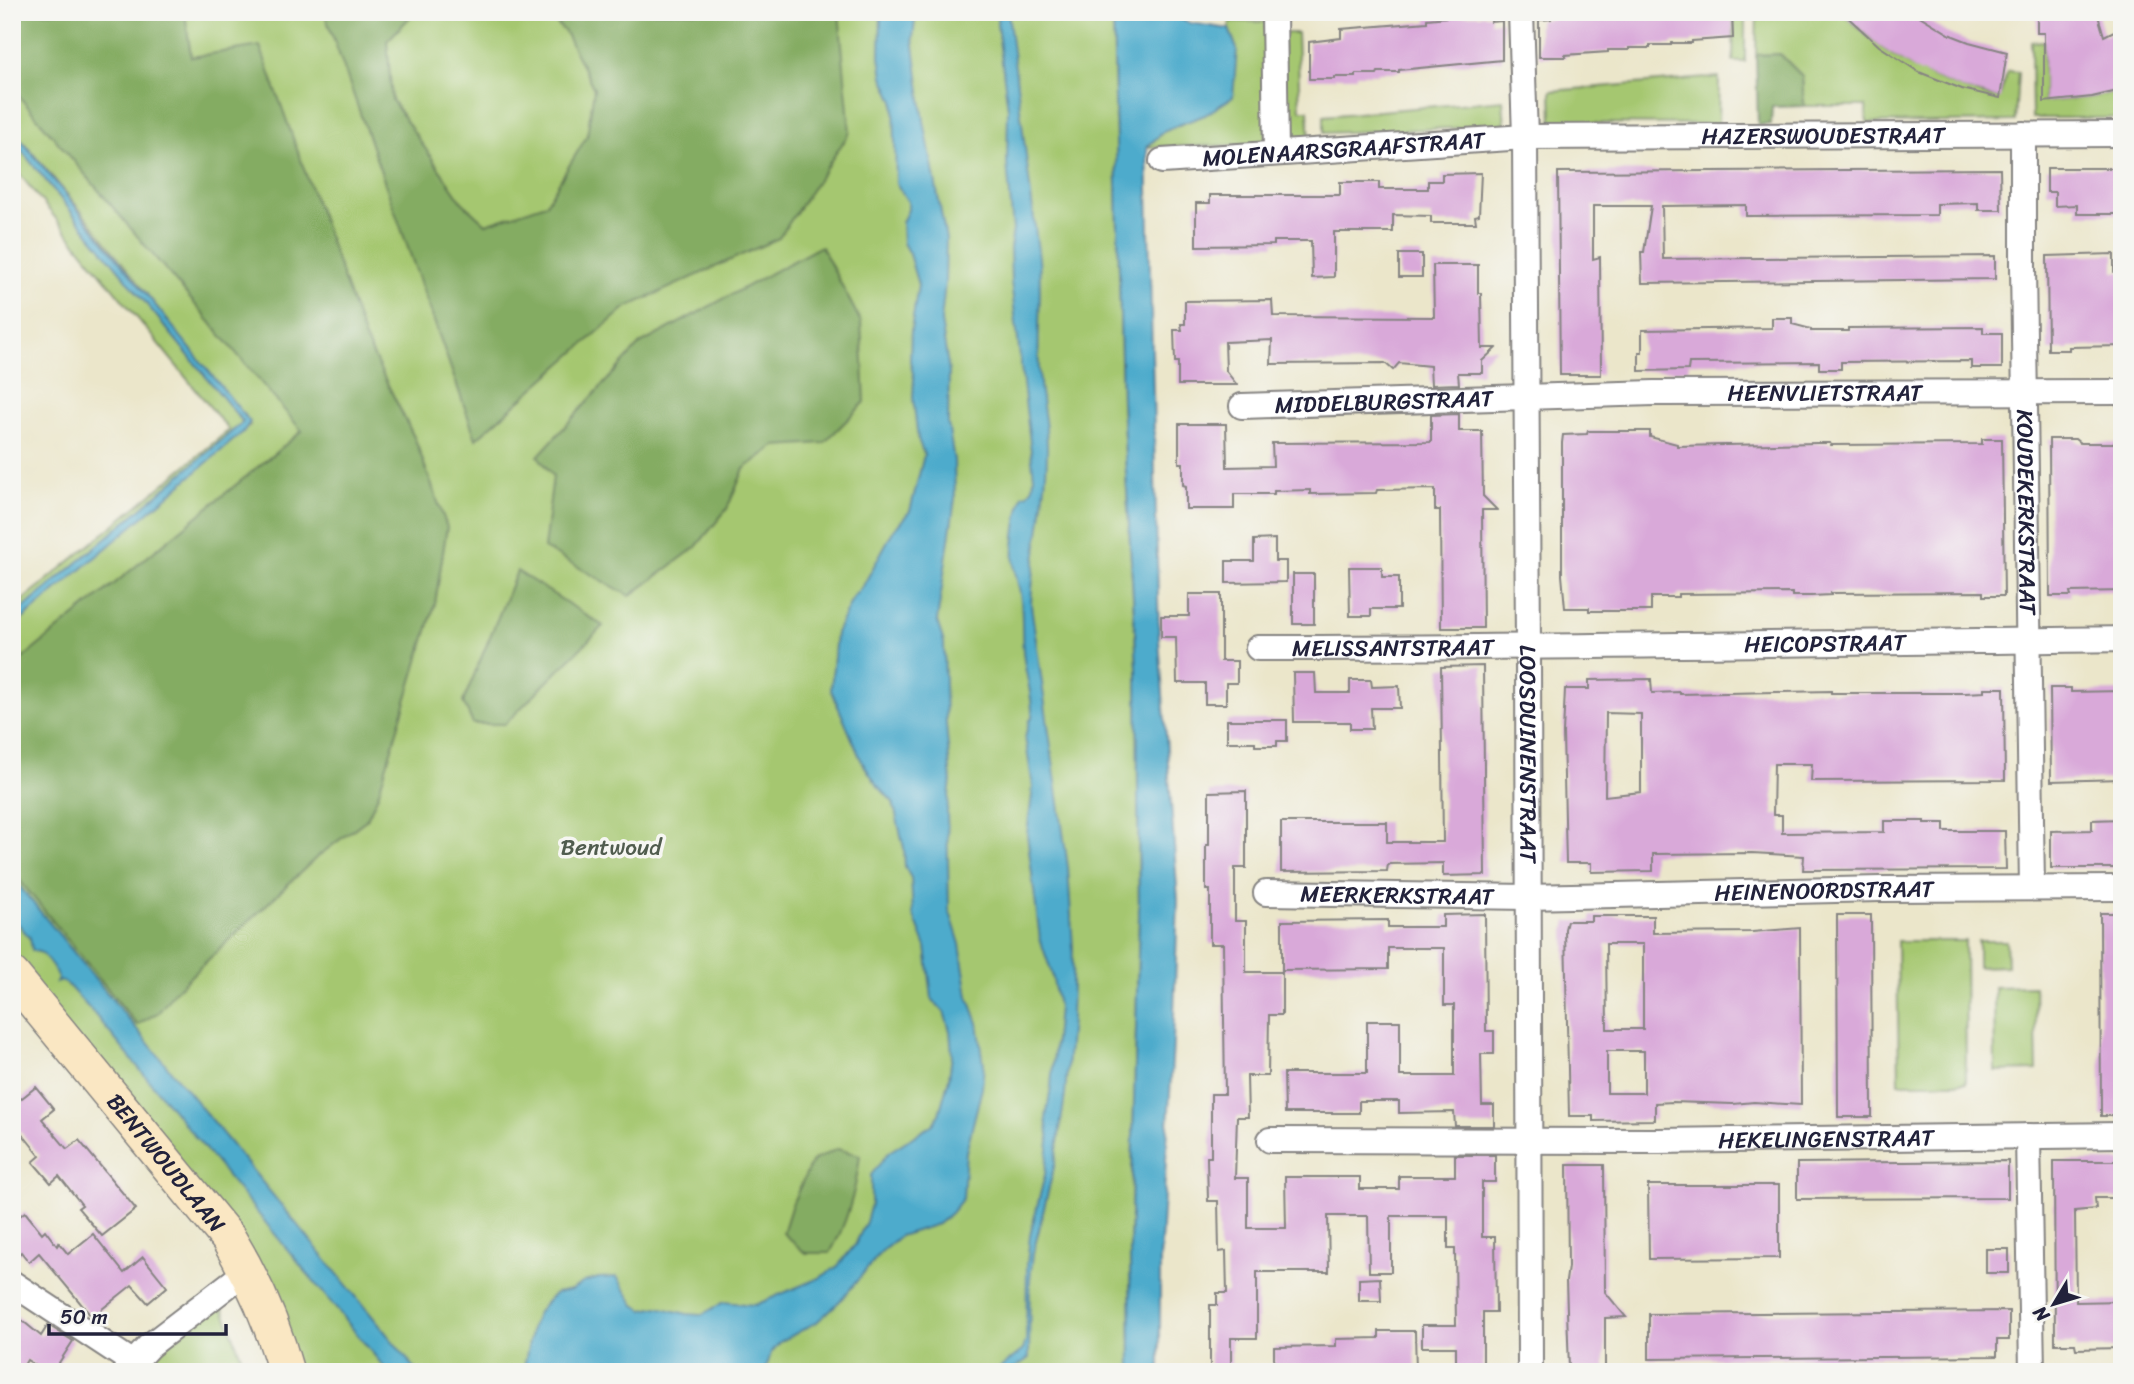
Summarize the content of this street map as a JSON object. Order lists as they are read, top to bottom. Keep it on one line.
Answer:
{"streets":{"main road":["BENTWOUDLAAN"],"street":["HAZERSWOUDESTRAAT","MOLENAARSGRAAFSTRAAT","HEENVLIETSTRAAT","MIDDELBURGSTRAAT","KOUDEKERKSTRAAT","HEICOPSTRAAT","MELISSANTSTRAAT","LOOSDUINENSTRAAT","HEINENOORDSTRAAT","MEERKERKSTRAAT","HEKELINGENSTRAAT"]},"crossings":[["HAZERSWOUDESTRAAT","MOLENAARSGRAAFSTRAAT"],["HAZERSWOUDESTRAAT","KOUDEKERKSTRAAT"],["HAZERSWOUDESTRAAT","LOOSDUINENSTRAAT"],["MOLENAARSGRAAFSTRAAT","LOOSDUINENSTRAAT"],["HEENVLIETSTRAAT","MIDDELBURGSTRAAT"],["HEENVLIETSTRAAT","KOUDEKERKSTRAAT"],["HEENVLIETSTRAAT","LOOSDUINENSTRAAT"],["MIDDELBURGSTRAAT","LOOSDUINENSTRAAT"],["KOUDEKERKSTRAAT","HEICOPSTRAAT"],["KOUDEKERKSTRAAT","HEINENOORDSTRAAT"],["HEICOPSTRAAT","MELISSANTSTRAAT"],["HEICOPSTRAAT","LOOSDUINENSTRAAT"],["MELISSANTSTRAAT","LOOSDUINENSTRAAT"],["LOOSDUINENSTRAAT","HEINENOORDSTRAAT"],["LOOSDUINENSTRAAT","MEERKERKSTRAAT"],["LOOSDUINENSTRAAT","HEKELINGENSTRAAT"],["HEINENOORDSTRAAT","MEERKERKSTRAAT"]],"parks":["Bentwoud"],"scale_bar":"50 m","north":"bottom left"}
